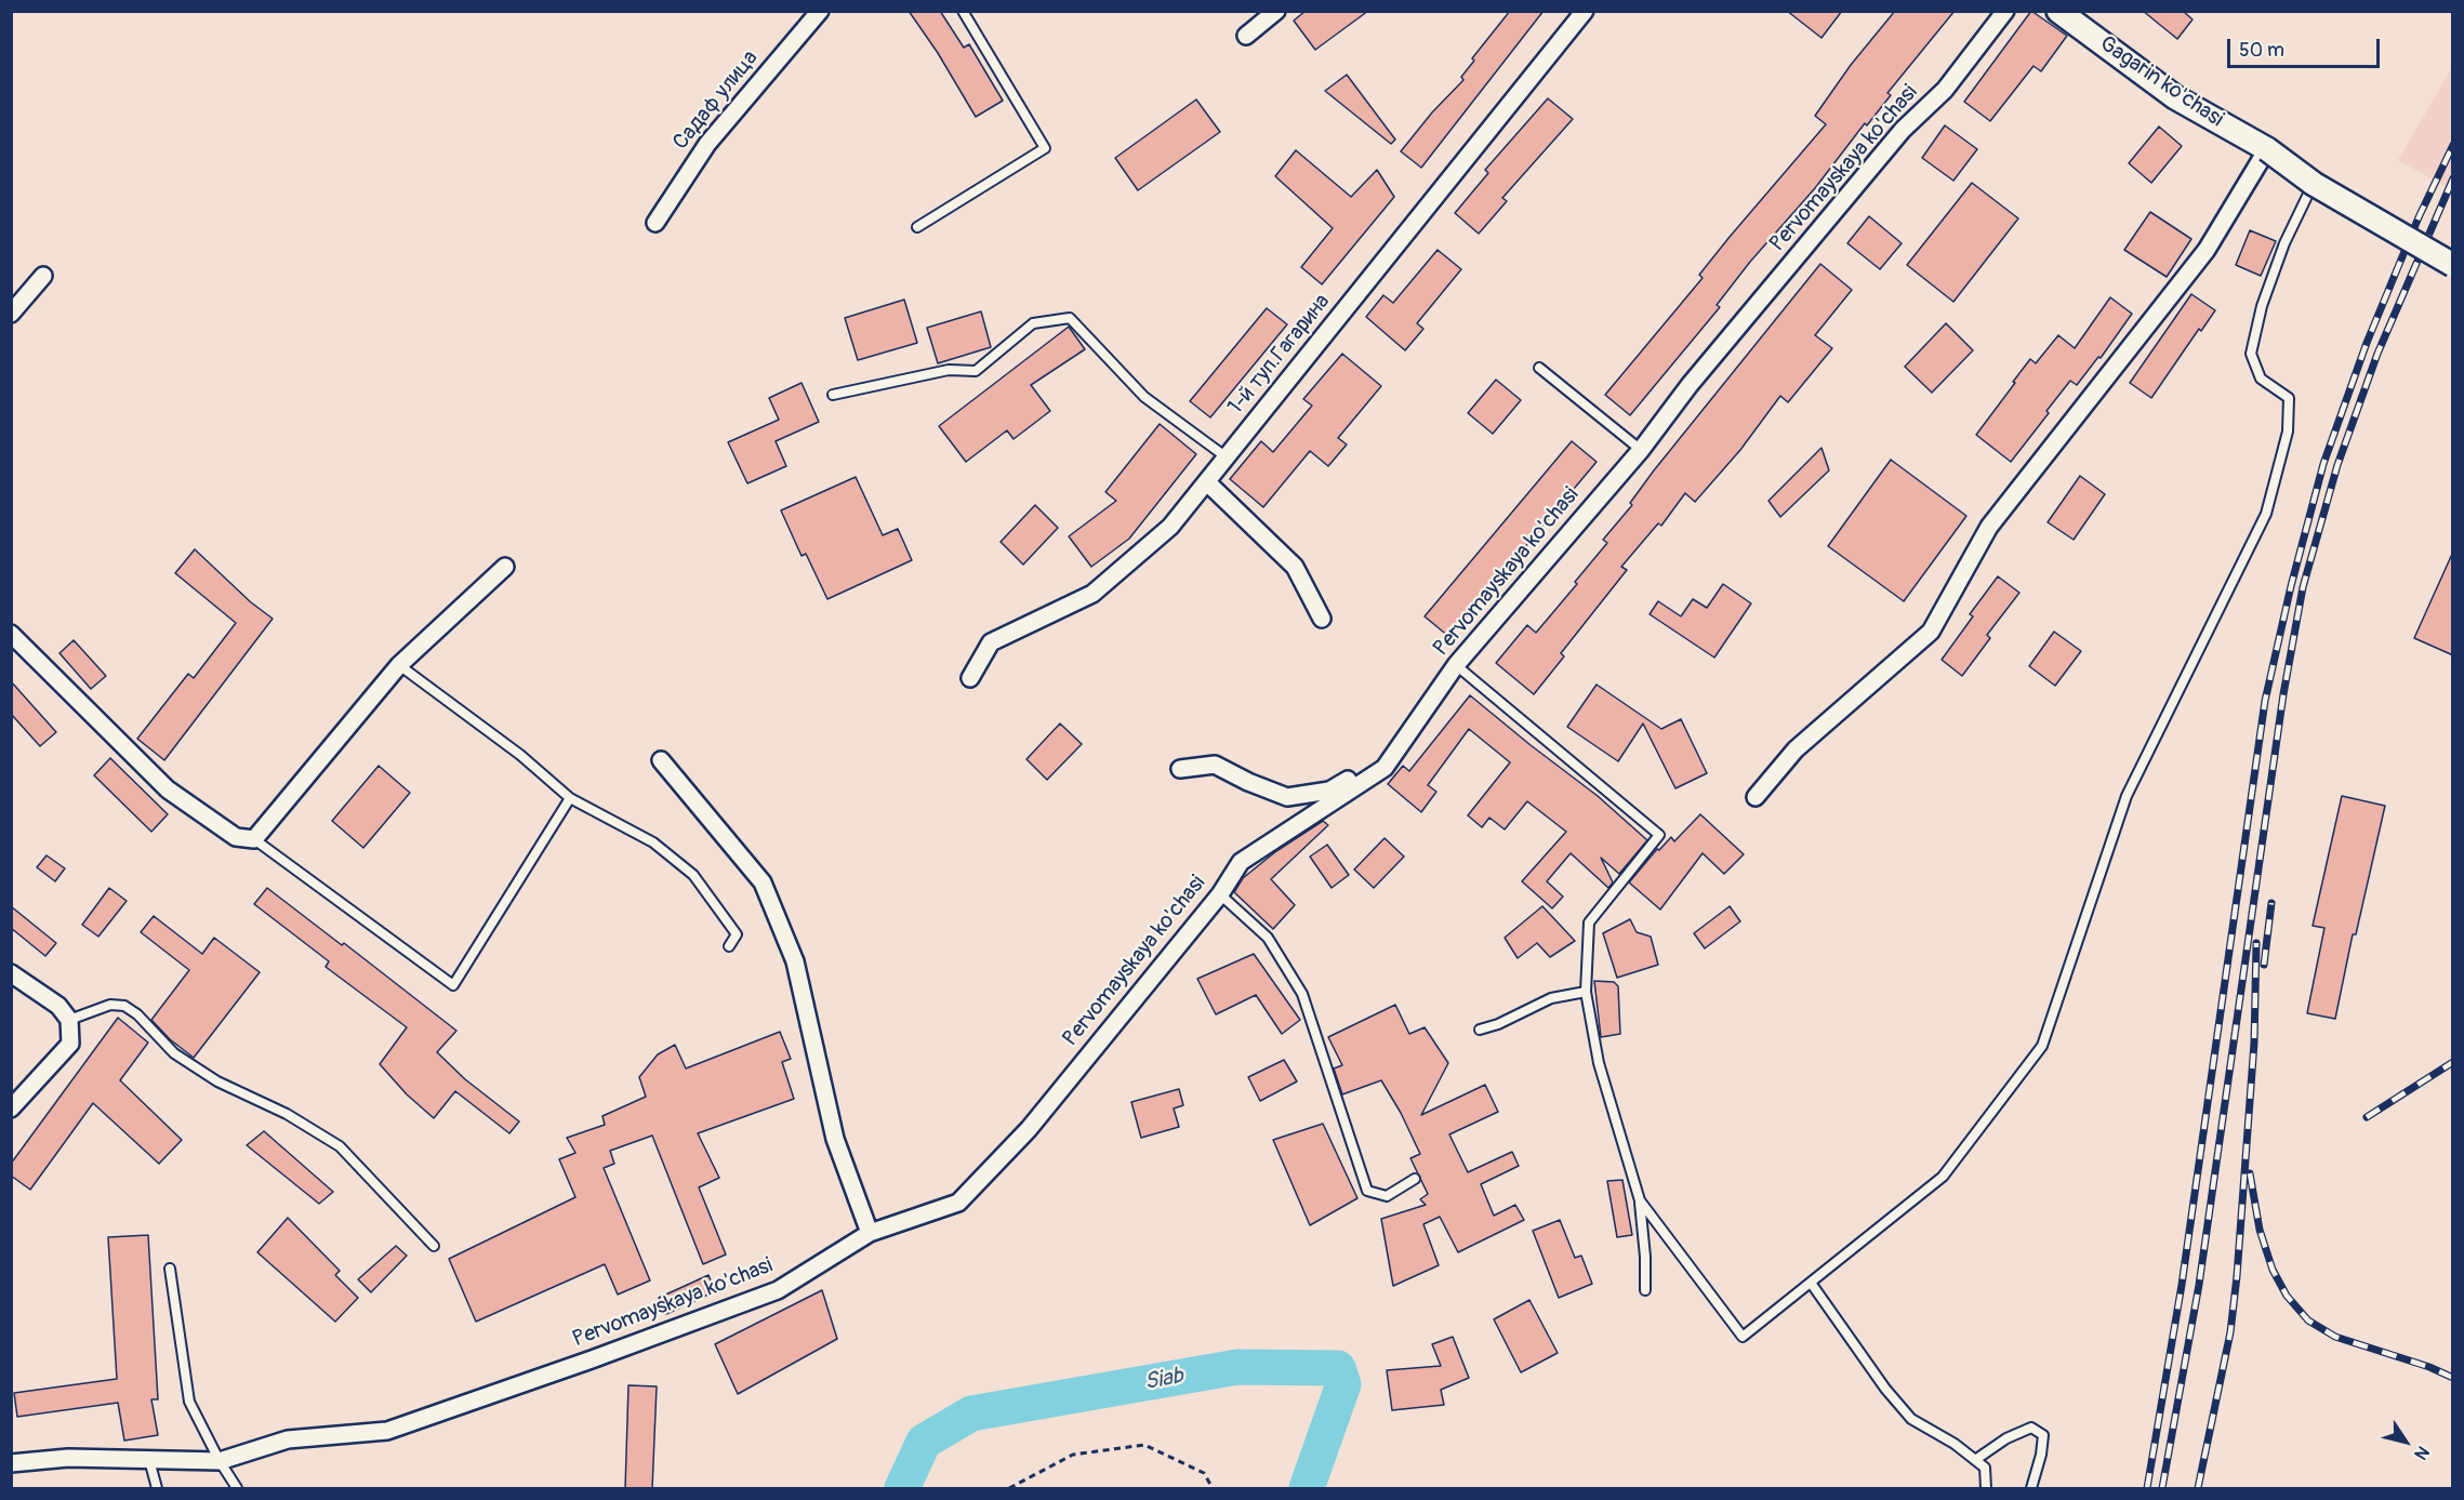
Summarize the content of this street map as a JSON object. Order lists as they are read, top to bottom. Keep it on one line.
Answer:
{"streets":{"main road":["Gagarin ko'chasi"],"street":["Садаф улица","Pervomayskaya ko'chasi","1-й туп.Гагарина"]},"water":["Siab"],"scale_bar":"50 m","north":"bottom right"}
